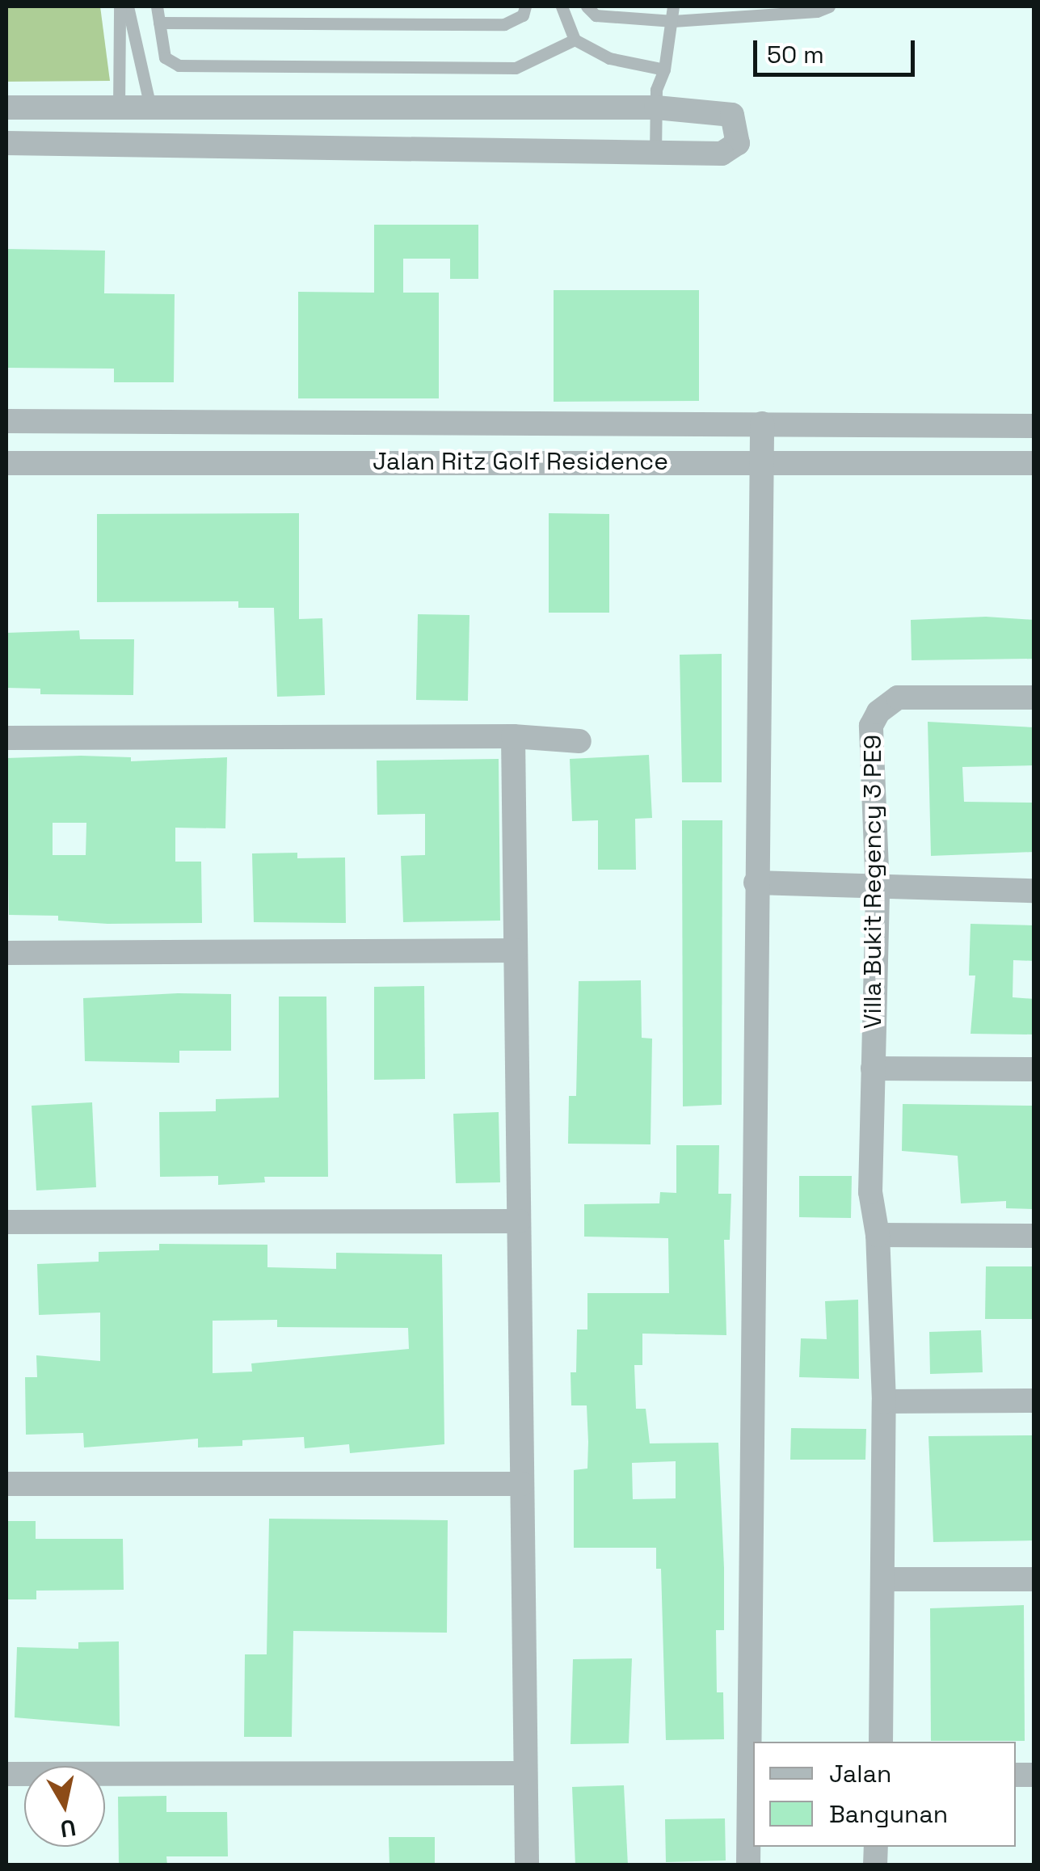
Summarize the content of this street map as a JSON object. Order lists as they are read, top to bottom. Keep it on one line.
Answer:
{"streets":{"street":["Jalan Ritz Golf Residence","Villa Bukit Regency 3 PE9"]},"legend":["Jalan","Bangunan"],"scale_bar":"50 m","north":"bottom"}
